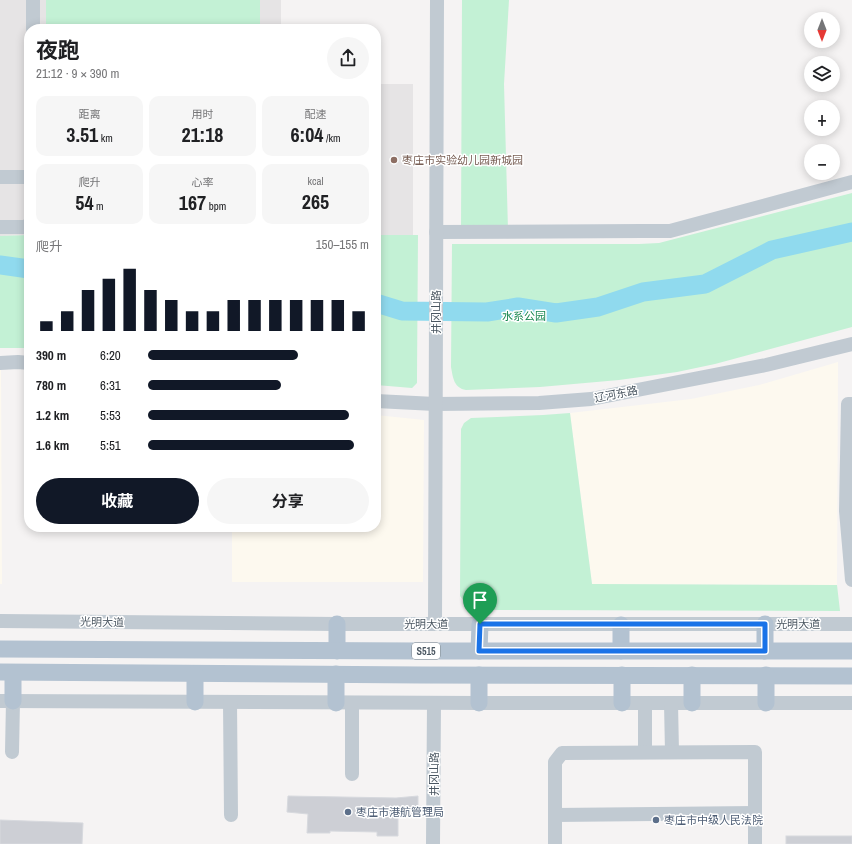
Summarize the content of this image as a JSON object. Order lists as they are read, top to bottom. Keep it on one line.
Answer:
{"streets":{"main road":["S515"],"street":["井冈山路","辽河东路","光明大道"]},"crossings":[["井冈山路","辽河东路"],["井冈山路","光明大道"]],"parks":["水系公园"],"places":["枣庄市实验幼儿园新城园","枣庄市港航管理局","枣庄市中级人民法院"],"north":"bottom","page":{"map_buttons":["+","−"],"heading":["夜跑","21:12 · 9 × 390 m"],"stats":[["距离","3.51 km"],["用时","21:18"],["配速","6:04 /km"],["爬升","54 m"],["心率","167 bpm"],["kcal","265"]],"chart":["爬升","150–155 m"],"list":[{"name":"390 m","note":"6:20"},{"name":"780 m","note":"6:31"},{"name":"1.2 km","note":"5:53"},{"name":"1.6 km","note":"5:51"}],"buttons":["收藏","分享"]}}
